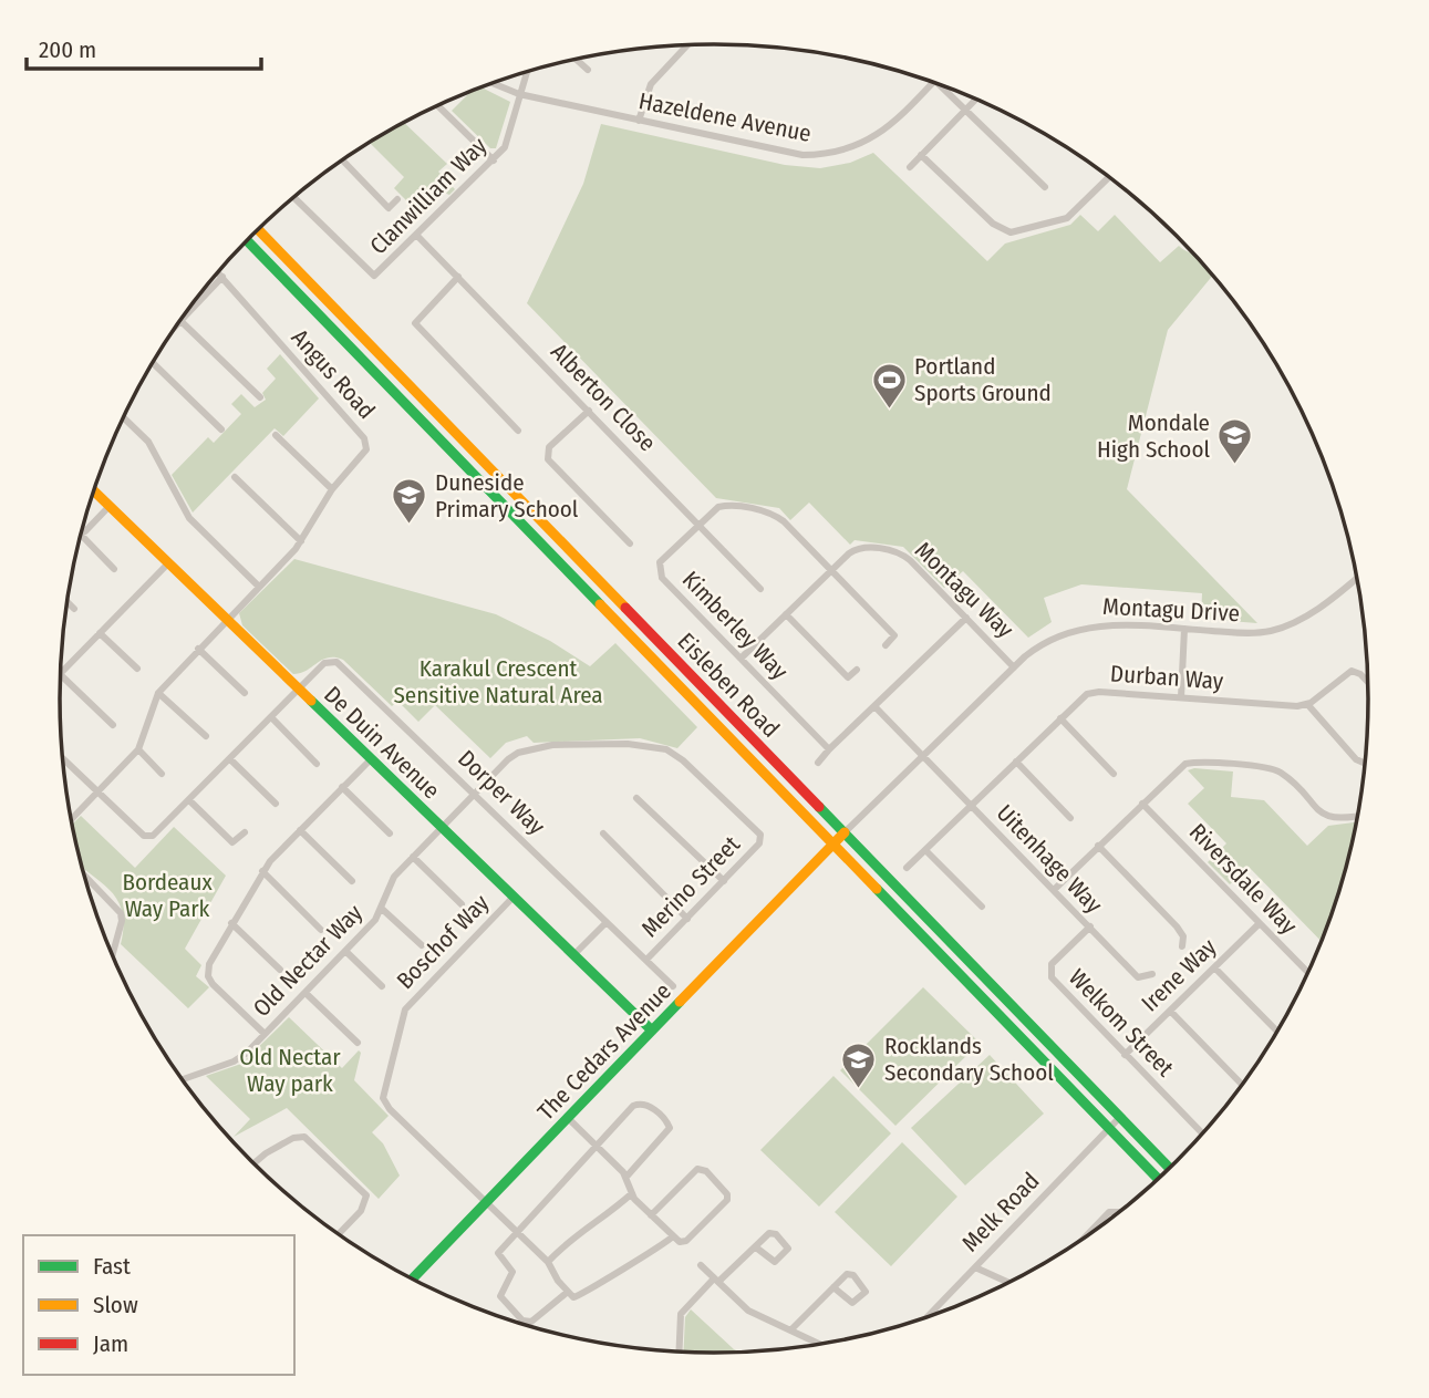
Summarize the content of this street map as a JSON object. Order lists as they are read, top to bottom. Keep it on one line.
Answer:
{"streets":{"main road":["Eisleben Road","De Duin Avenue","The Cedars Avenue"],"street":["Hazeldene Avenue","Clanwilliam Way","Angus Road","Alberton Close","Montagu Way","Montagu Drive","Kimberley Way","Durban Way","Dorper Way","Uitenhage Way","Riversdale Way","Merino Street","Boschof Way","Old Nectar Way","Irene Way","Welkom Street","Melk Road"]},"crossings":[["Hazeldene Avenue","Clanwilliam Way"],["Clanwilliam Way","Alberton Close"],["Angus Road","De Duin Avenue"],["Alberton Close","Kimberley Way"],["Montagu Way","Montagu Drive"],["Montagu Way","Kimberley Way"],["Montagu Drive","Eisleben Road"],["Montagu Drive","Uitenhage Way"],["Montagu Drive","The Cedars Avenue"],["Durban Way","Uitenhage Way"],["Eisleben Road","The Cedars Avenue"],["Eisleben Road","Melk Road"],["De Duin Avenue","Dorper Way"],["De Duin Avenue","Boschof Way"],["De Duin Avenue","Old Nectar Way"],["De Duin Avenue","The Cedars Avenue"],["Dorper Way","Merino Street"],["Dorper Way","Old Nectar Way"],["Uitenhage Way","Welkom Street"],["Riversdale Way","Irene Way"],["Merino Street","Old Nectar Way"],["Boschof Way","The Cedars Avenue"],["Irene Way","Welkom Street"]],"parks":["Karakul Crescent Sensitive Natural Area","Bordeaux Way Park","Old Nectar Way park"],"places":{"sports":["Portland Sports Ground"],"school or university":["Mondale High School","Duneside Primary School","Rocklands Secondary School"]},"legend":["Fast","Slow","Jam"],"scale_bar":"200 m"}
